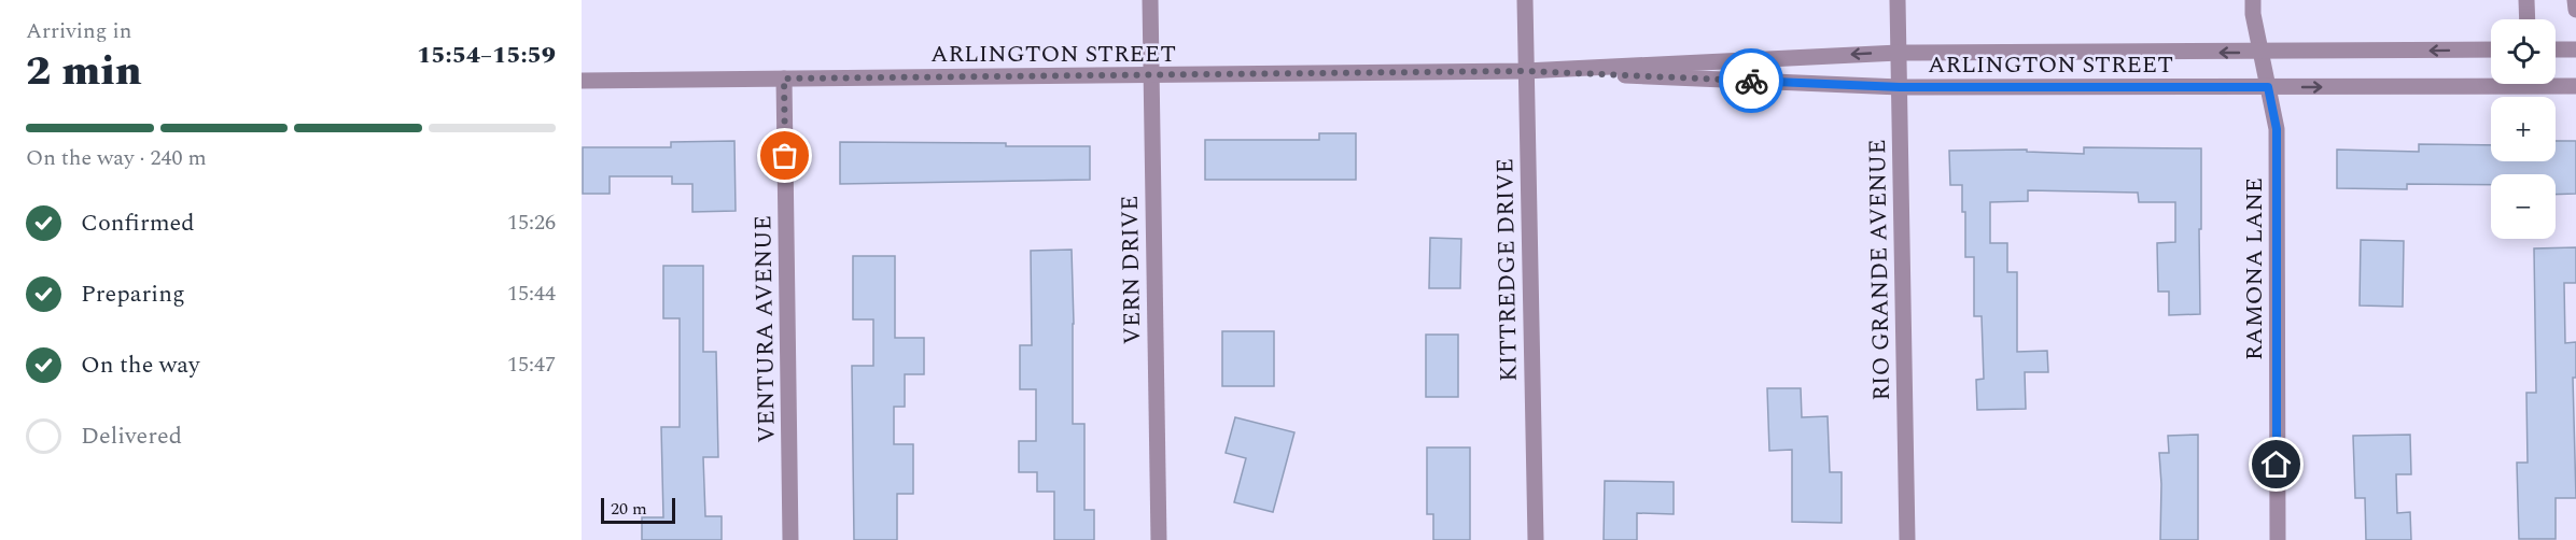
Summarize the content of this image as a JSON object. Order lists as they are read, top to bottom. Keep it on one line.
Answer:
{"streets":{"street":["ARLINGTON STREET","RAMONA LANE","VERN DRIVE","KITTREDGE DRIVE","RIO GRANDE AVENUE","VENTURA AVENUE"]},"crossings":[["ARLINGTON STREET","RAMONA LANE"],["ARLINGTON STREET","VERN DRIVE"],["ARLINGTON STREET","KITTREDGE DRIVE"],["ARLINGTON STREET","RIO GRANDE AVENUE"],["ARLINGTON STREET","VENTURA AVENUE"]],"scale_bar":"20 m","page":{"heading":["2 min","Arriving in","15:54–15:59"],"map_buttons":["+","−"],"bar":"On the way · 240 m","list":[["Confirmed","15:26"],["Preparing","15:44"],["On the way","15:47"],"Delivered"],"scale":"20 m"}}
